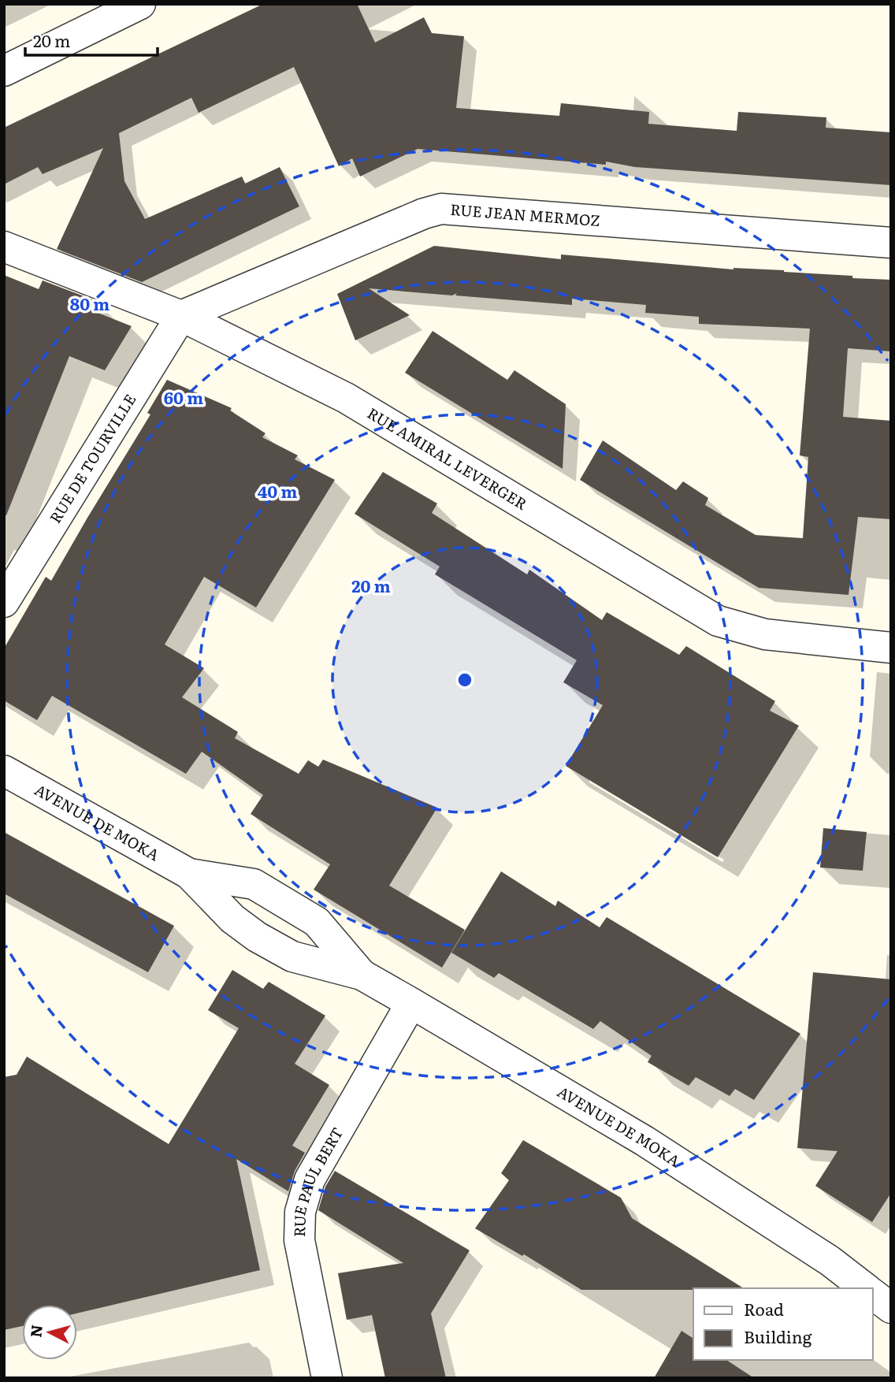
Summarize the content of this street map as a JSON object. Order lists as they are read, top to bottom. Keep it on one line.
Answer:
{"streets":{"street":["RUE JEAN MERMOZ","RUE AMIRAL LEVERGER","RUE DE TOURVILLE","AVENUE DE MOKA","RUE PAUL BERT"]},"crossings":[["RUE JEAN MERMOZ","RUE AMIRAL LEVERGER"],["RUE JEAN MERMOZ","RUE DE TOURVILLE"],["RUE AMIRAL LEVERGER","RUE DE TOURVILLE"],["AVENUE DE MOKA","RUE PAUL BERT"]],"legend":["Road","Building"],"scale_bar":"20 m","north":"left","rings":["80 m","60 m","40 m","20 m"]}
